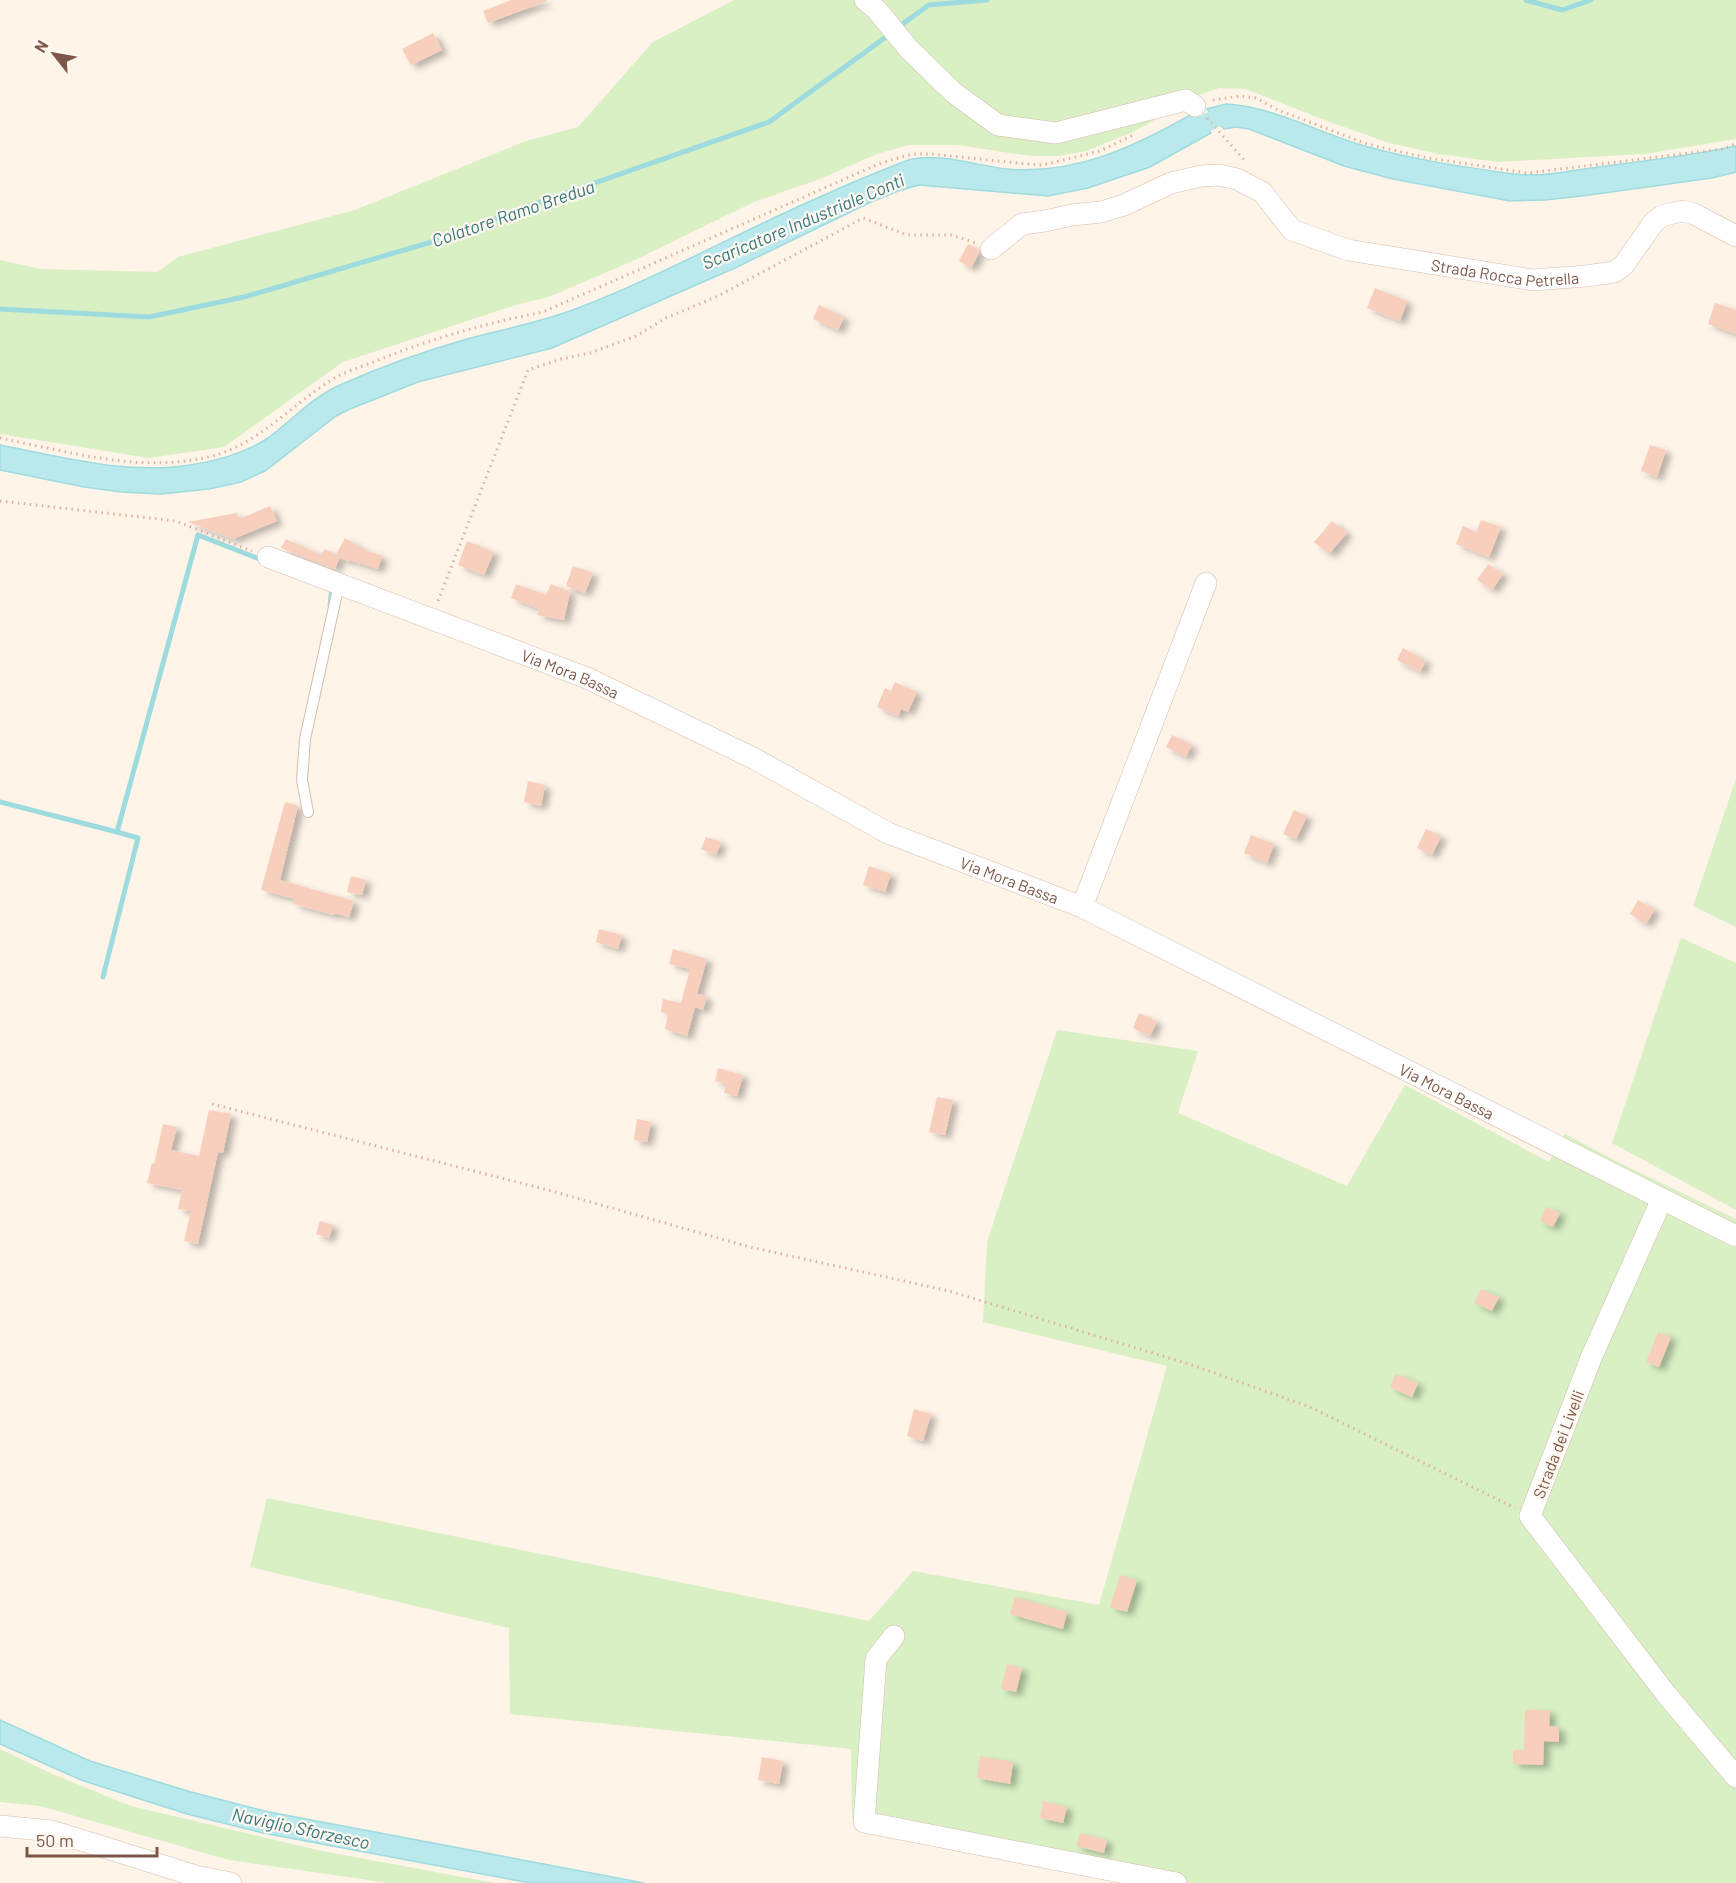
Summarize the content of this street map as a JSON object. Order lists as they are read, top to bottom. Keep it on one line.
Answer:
{"streets":{"street":["Strada Rocca Petrella","Via Mora Bassa","Strada dei Livelli"]},"crossings":[["Via Mora Bassa","Strada dei Livelli"]],"water":["Colatore Ramo Bredua","Scaricatore Industriale Conti","Naviglio Sforzesco"],"scale_bar":"50 m","north":"top left"}
